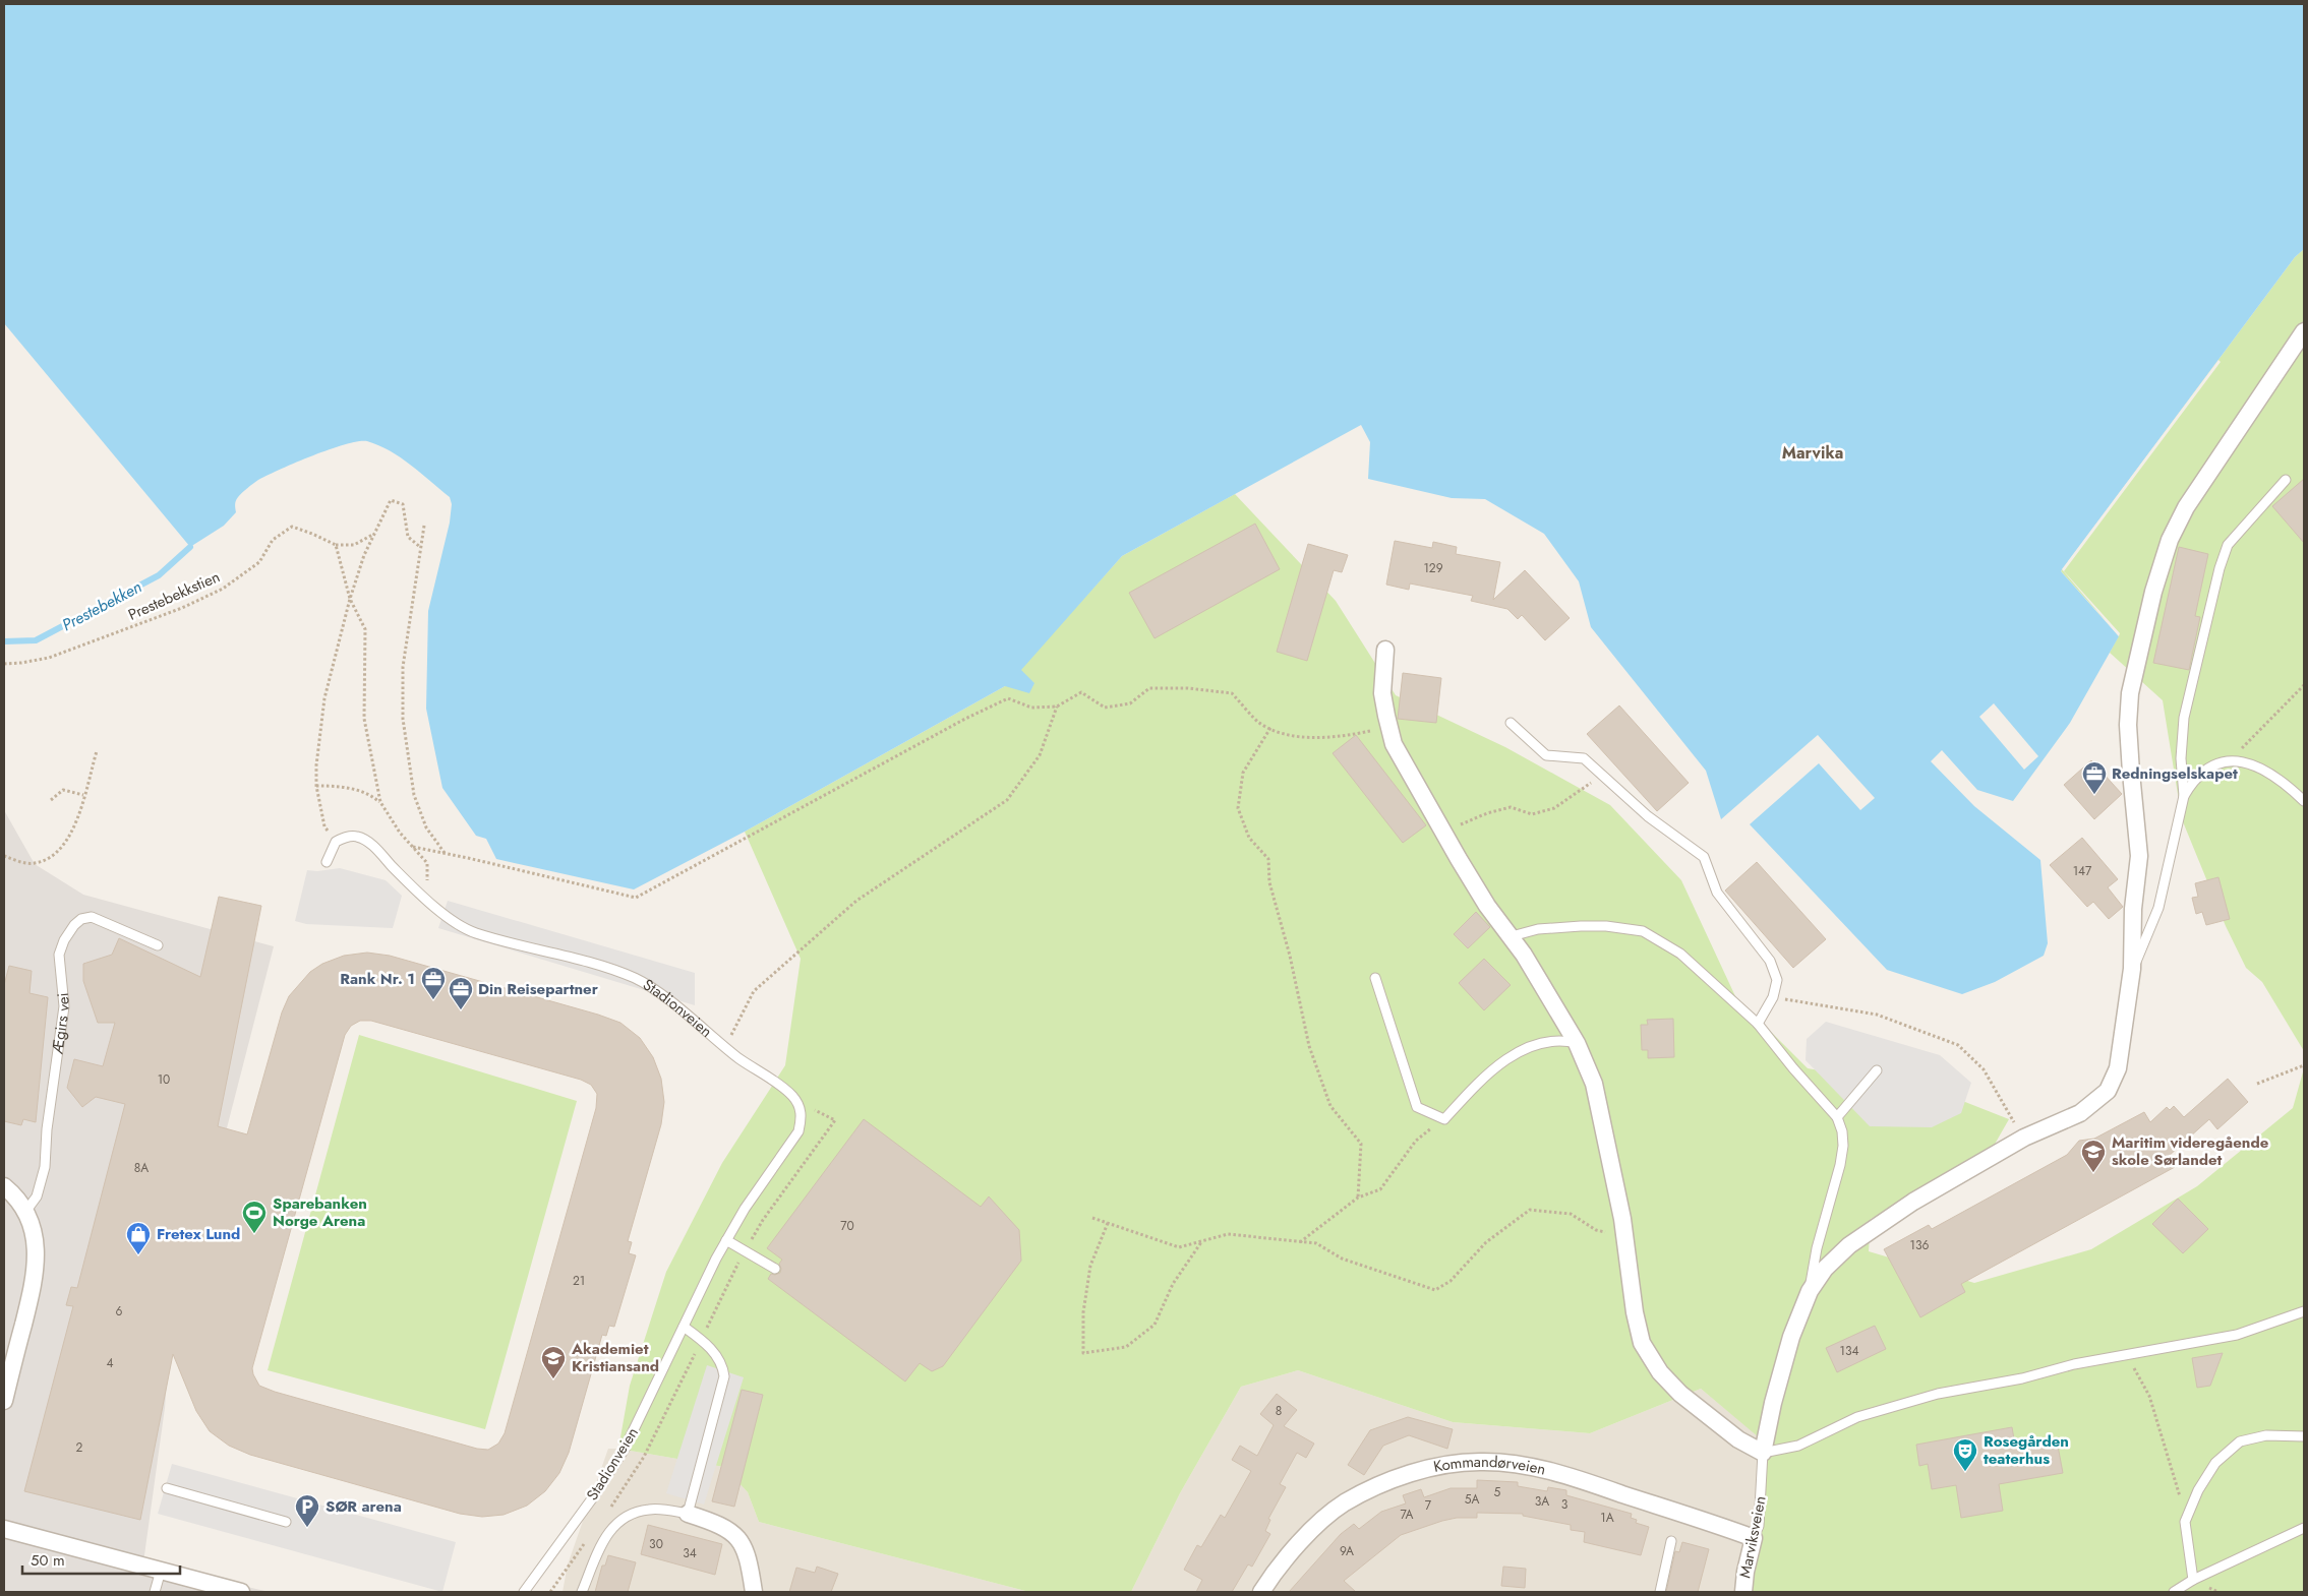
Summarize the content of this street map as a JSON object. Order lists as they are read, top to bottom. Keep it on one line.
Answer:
{"streets":{"street":["Kommandørveien","Marviksveien"],"lane":["Stadionveien","Ægirs vei"],"path":["Prestebekkstien"]},"crossings":[["Kommandørveien","Marviksveien"]],"districts":["Marvika"],"water":["Prestebekken"],"places":{"office":["Redningselskapet","Rank Nr. 1","Din Reisepartner"],"school or university":["Maritim videregående skole Sørlandet","Akademiet Kristiansand"],"sports":["Sparebanken Norge Arena"],"shop":["Fretex Lund"],"theatre":["Rosegården teaterhus"],"parking":["SØR arena"]},"house_numbers":["129","147","10","8A","70","136","21","6","134","4","8","2","5","5A","3A","3","7","7A","1A","30","9A","34"],"scale_bar":"50 m"}
